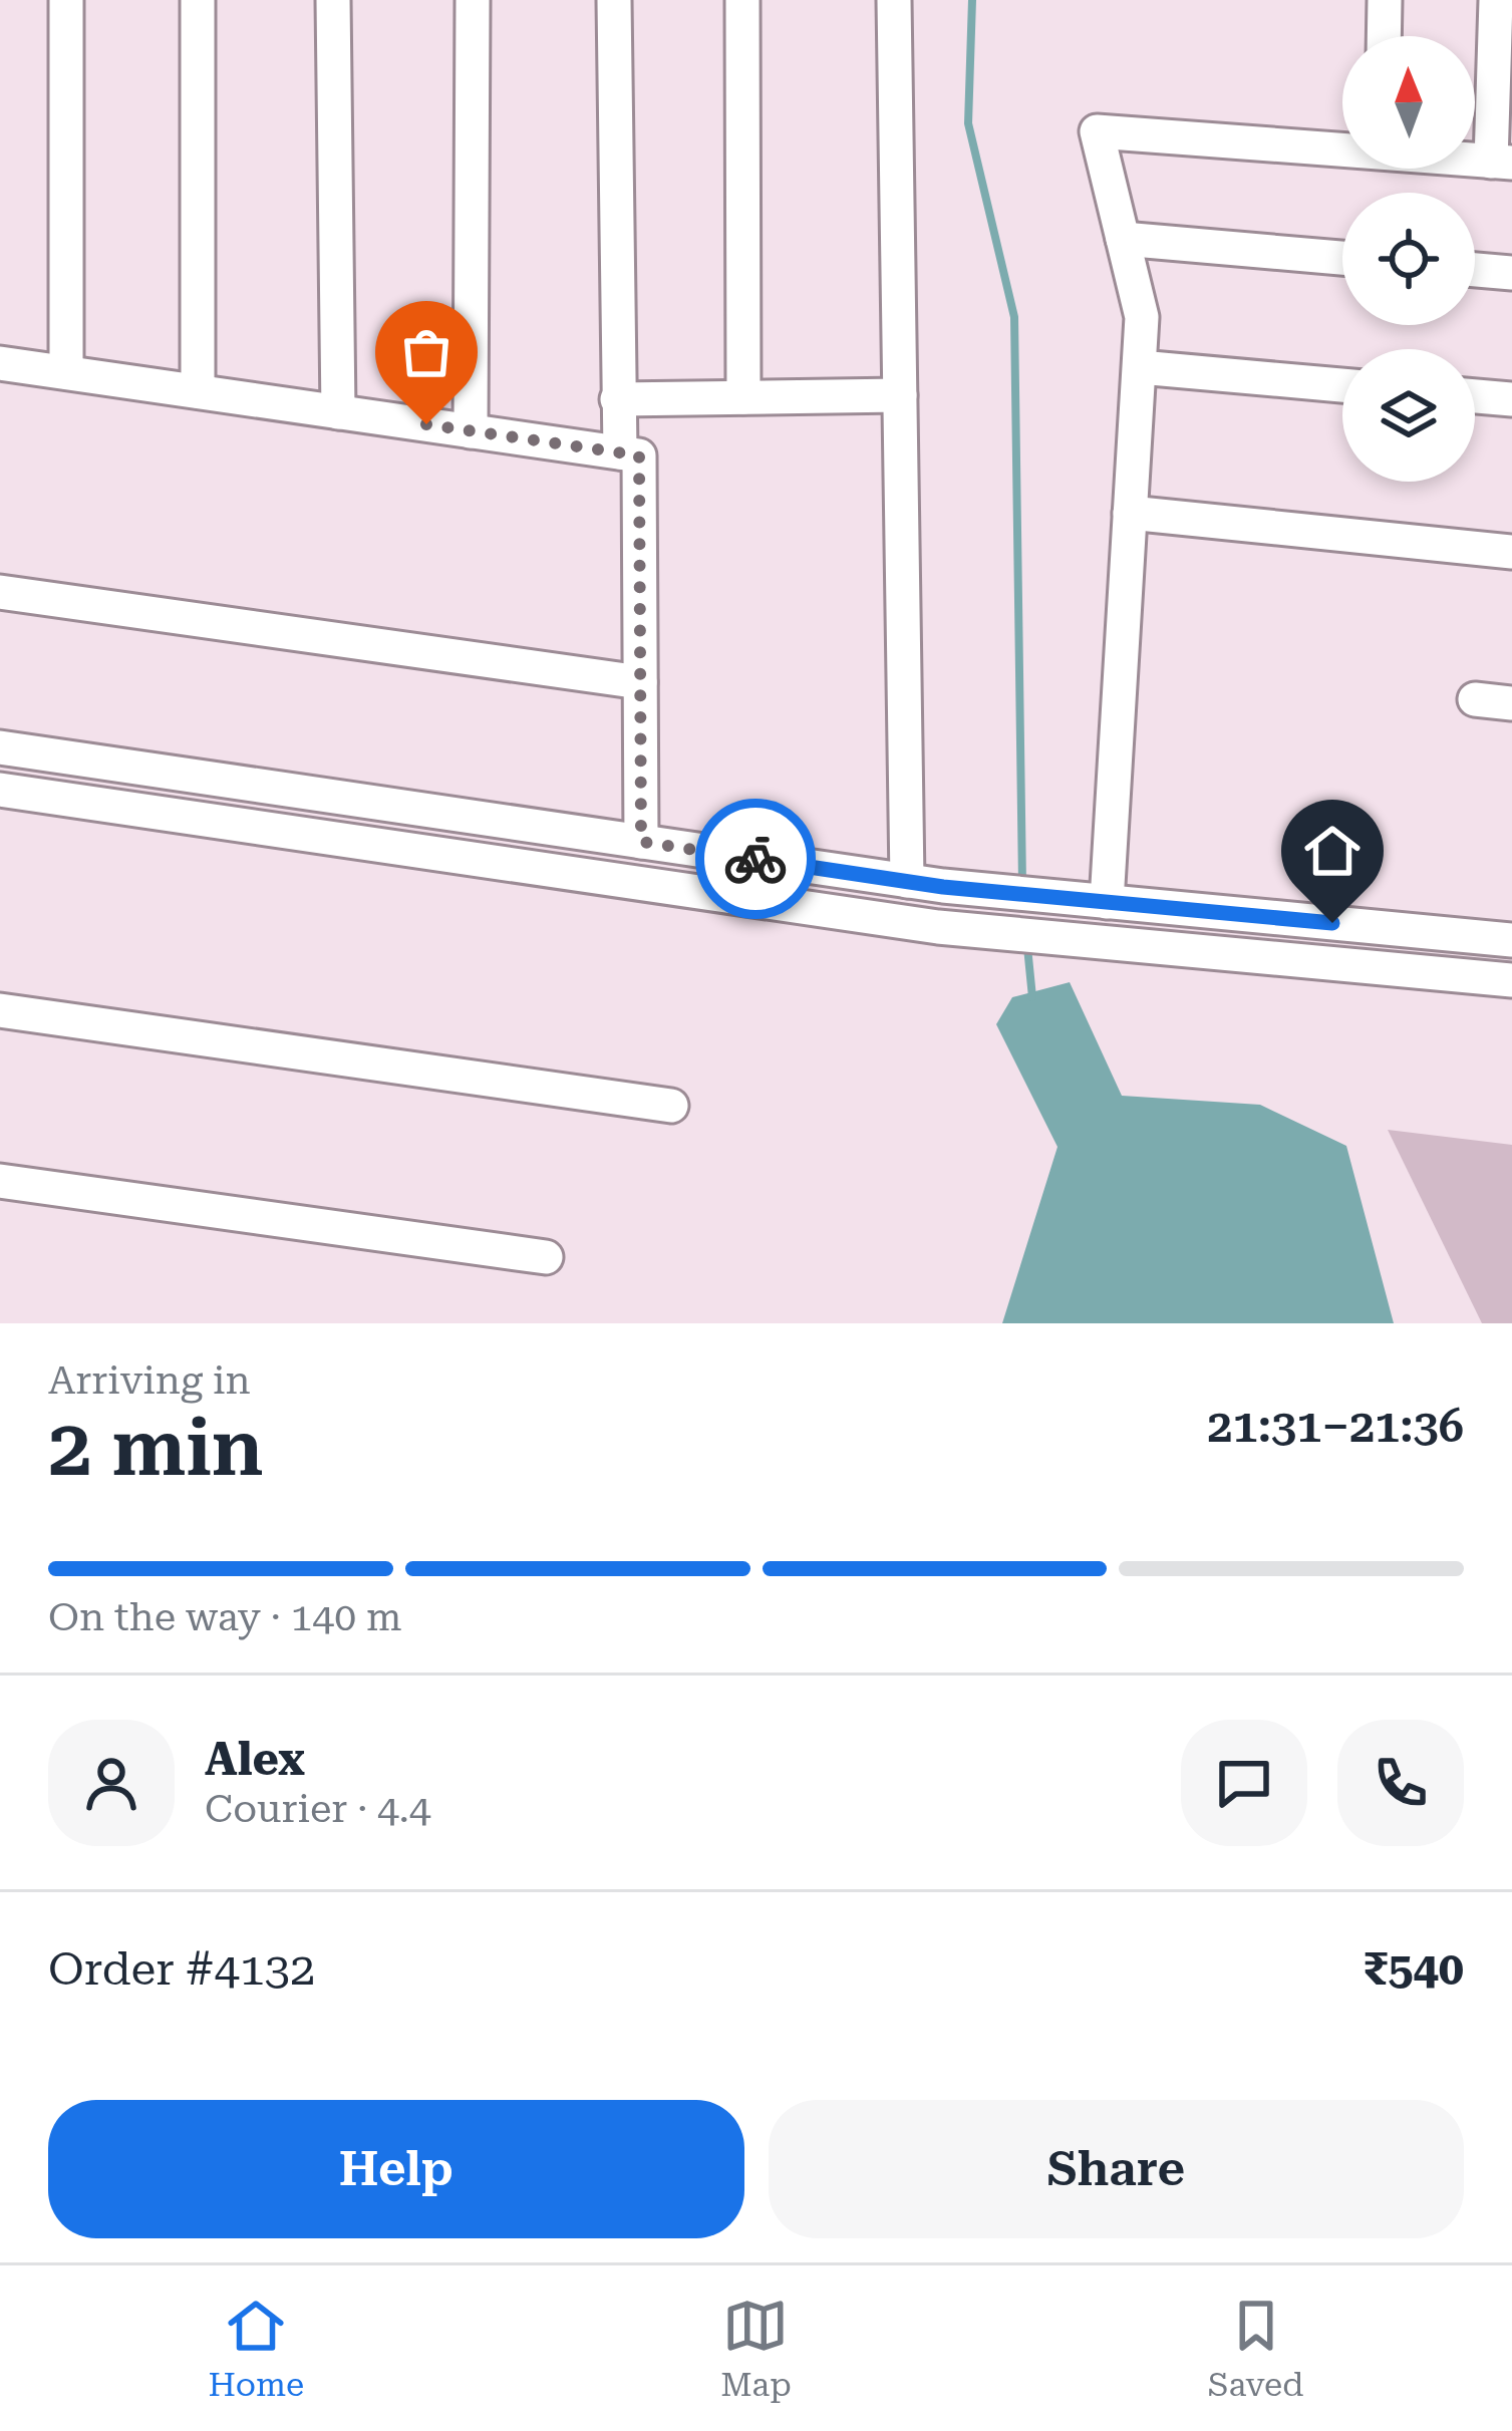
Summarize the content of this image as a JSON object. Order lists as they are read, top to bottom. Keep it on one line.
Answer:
{"north":"top","page":{"heading":["2 min","Arriving in","21:31–21:36"],"panel":["Alex","Courier · 4.4","Order #4132","₹540"],"bar":"On the way · 140 m","buttons":["Help","Share"],"tabs":["Home","Map","Saved"]}}
